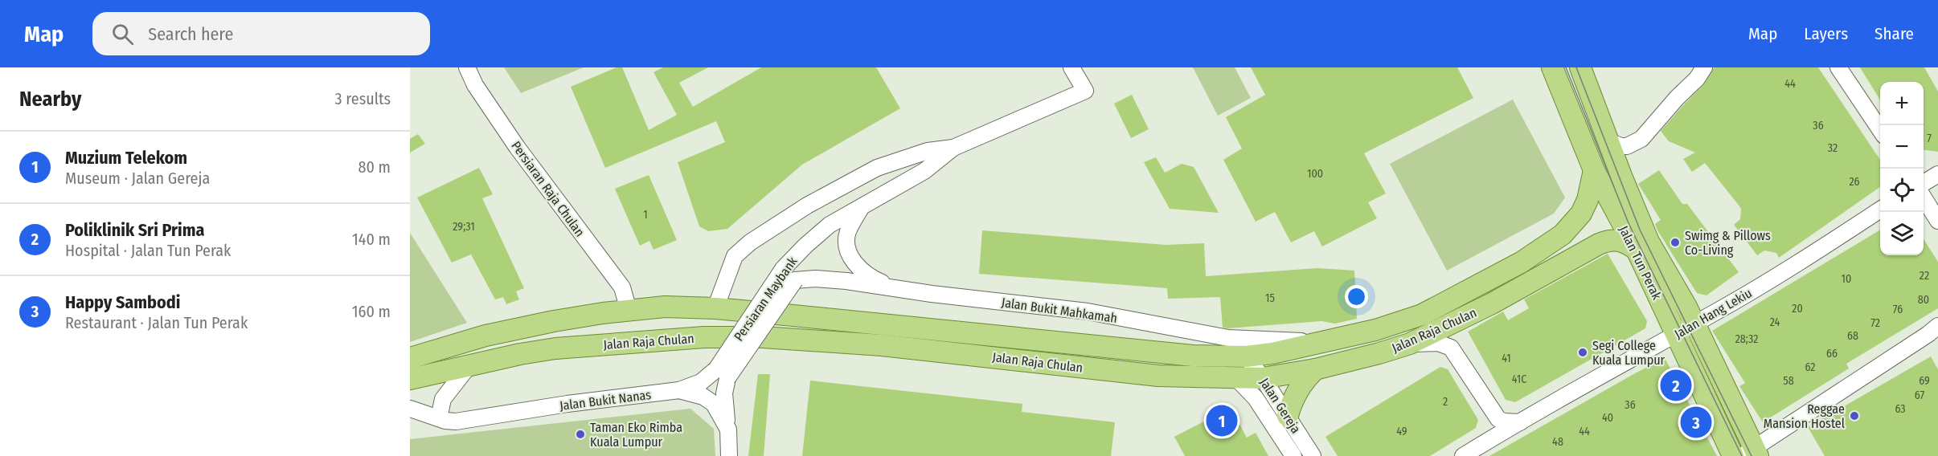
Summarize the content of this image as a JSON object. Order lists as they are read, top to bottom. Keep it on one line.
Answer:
{"streets":{"main road":["Jalan Tun Perak","Jalan Raja Chulan"],"street":["Persiaran Raja Chulan","Persiaran Maybank","Jalan Bukit Mahkamah","Jalan Hang Lekiu","Jalan Bukit Nanas","Jalan Gereja"]},"crossings":[["Persiaran Raja Chulan","Jalan Raja Chulan"],["Jalan Tun Perak","Jalan Hang Lekiu"],["Jalan Tun Perak","Jalan Raja Chulan"],["Persiaran Maybank","Jalan Bukit Mahkamah"],["Persiaran Maybank","Jalan Raja Chulan"],["Persiaran Maybank","Jalan Bukit Nanas"],["Jalan Bukit Mahkamah","Jalan Raja Chulan"],["Jalan Raja Chulan","Jalan Gereja"]],"places":["Swimg & Pillows Co-Living","Segi College Kuala Lumpur","Reggae Mansion Hostel","Taman Eko Rimba Kuala Lumpur"],"house_numbers":["44","36","7","32","100","26","1","29;31","22","10","15","80","20","76","24","72","68","28;32","66","41","62","41C","58","69","67","2","36","63","40","49","44","48"],"page":{"header":"Map","search":"Search here","nav":["Map","Layers","Share"],"heading":["Nearby","3 results"],"map_buttons":["+","−"],"list":[{"mark":"1","name":"Muzium Telekom","note":"Museum · Jalan Gereja","value":"80 m"},{"mark":"2","name":"Poliklinik Sri Prima","note":"Hospital · Jalan Tun Perak","value":"140 m"},{"mark":"3","name":"Happy Sambodi","note":"Restaurant · Jalan Tun Perak","value":"160 m"}],"pins":["2","1","3"]}}
